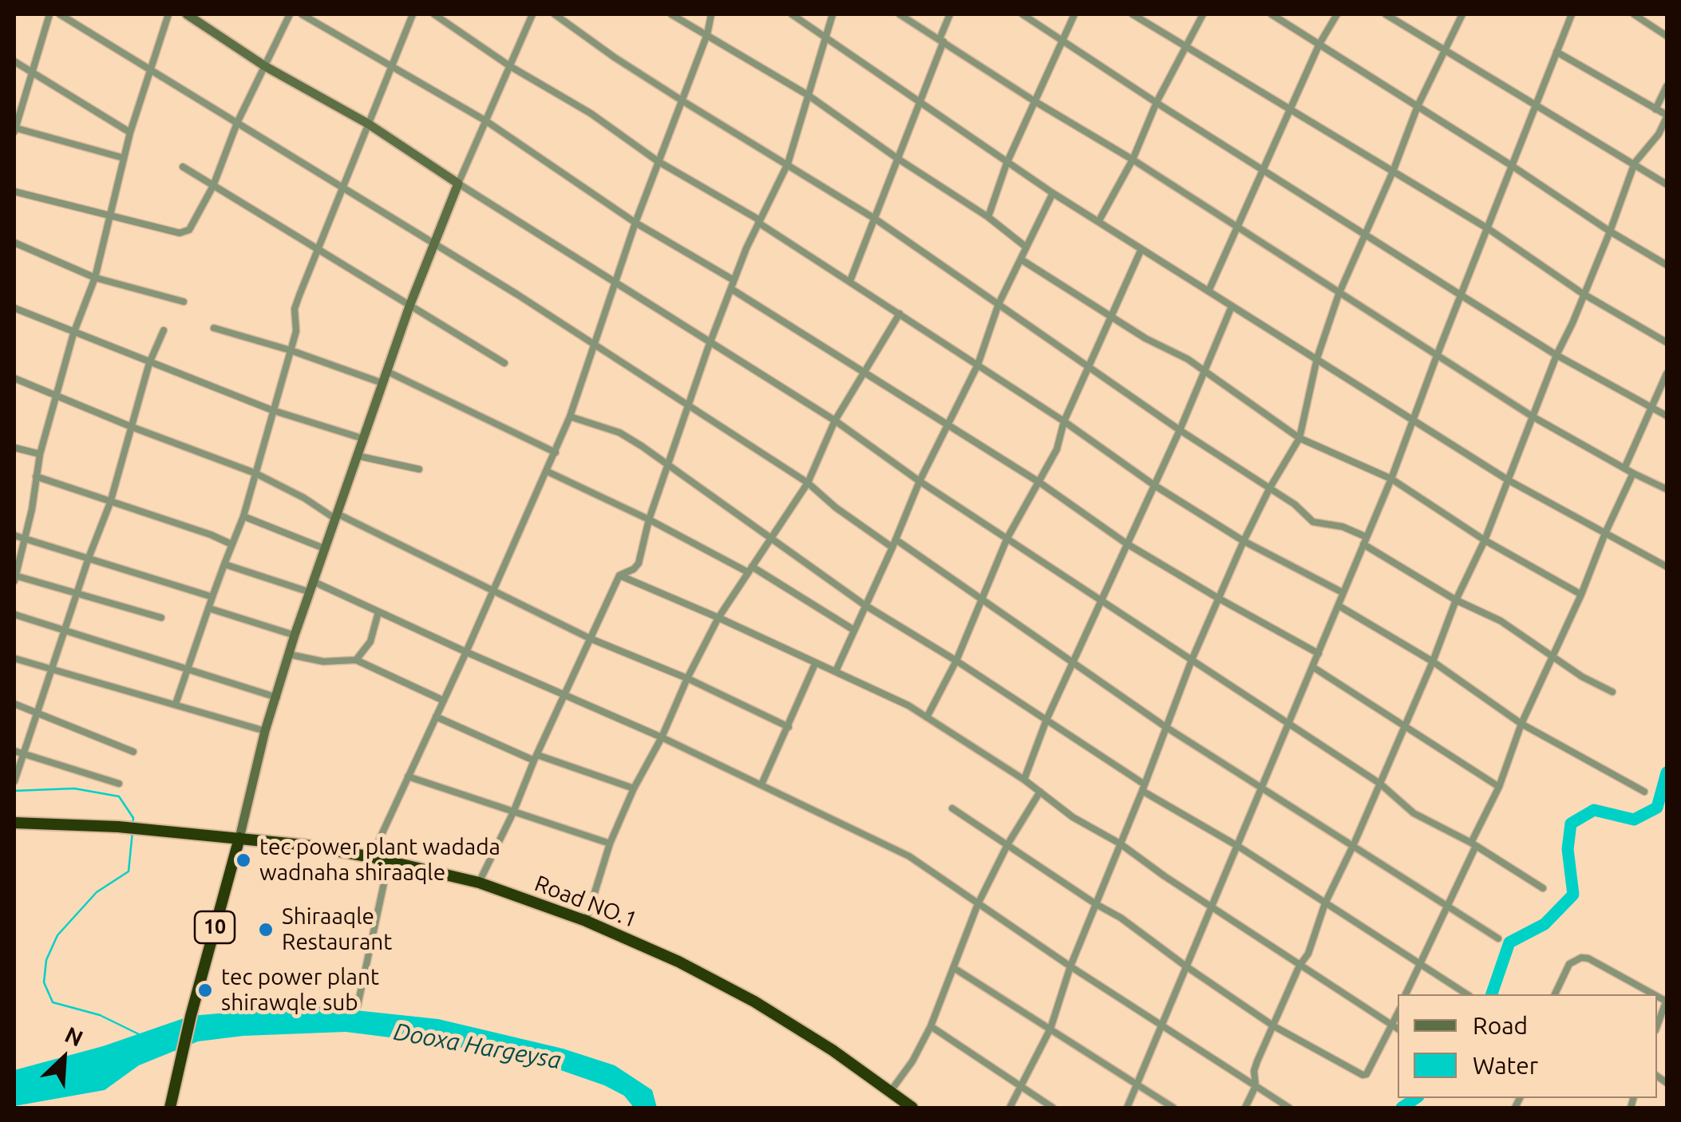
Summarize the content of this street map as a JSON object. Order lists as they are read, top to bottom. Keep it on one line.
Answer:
{"streets":{"highway":["Road NO.1","10"]},"crossings":[["Road NO.1","10"]],"water":["Dooxa Hargeysa"],"places":["tec power plant wadada wadnaha shiraaqle","Shiraaqle Restaurant","tec power plant shirawqle sub"],"legend":["Road","Water"],"north":"top right"}
